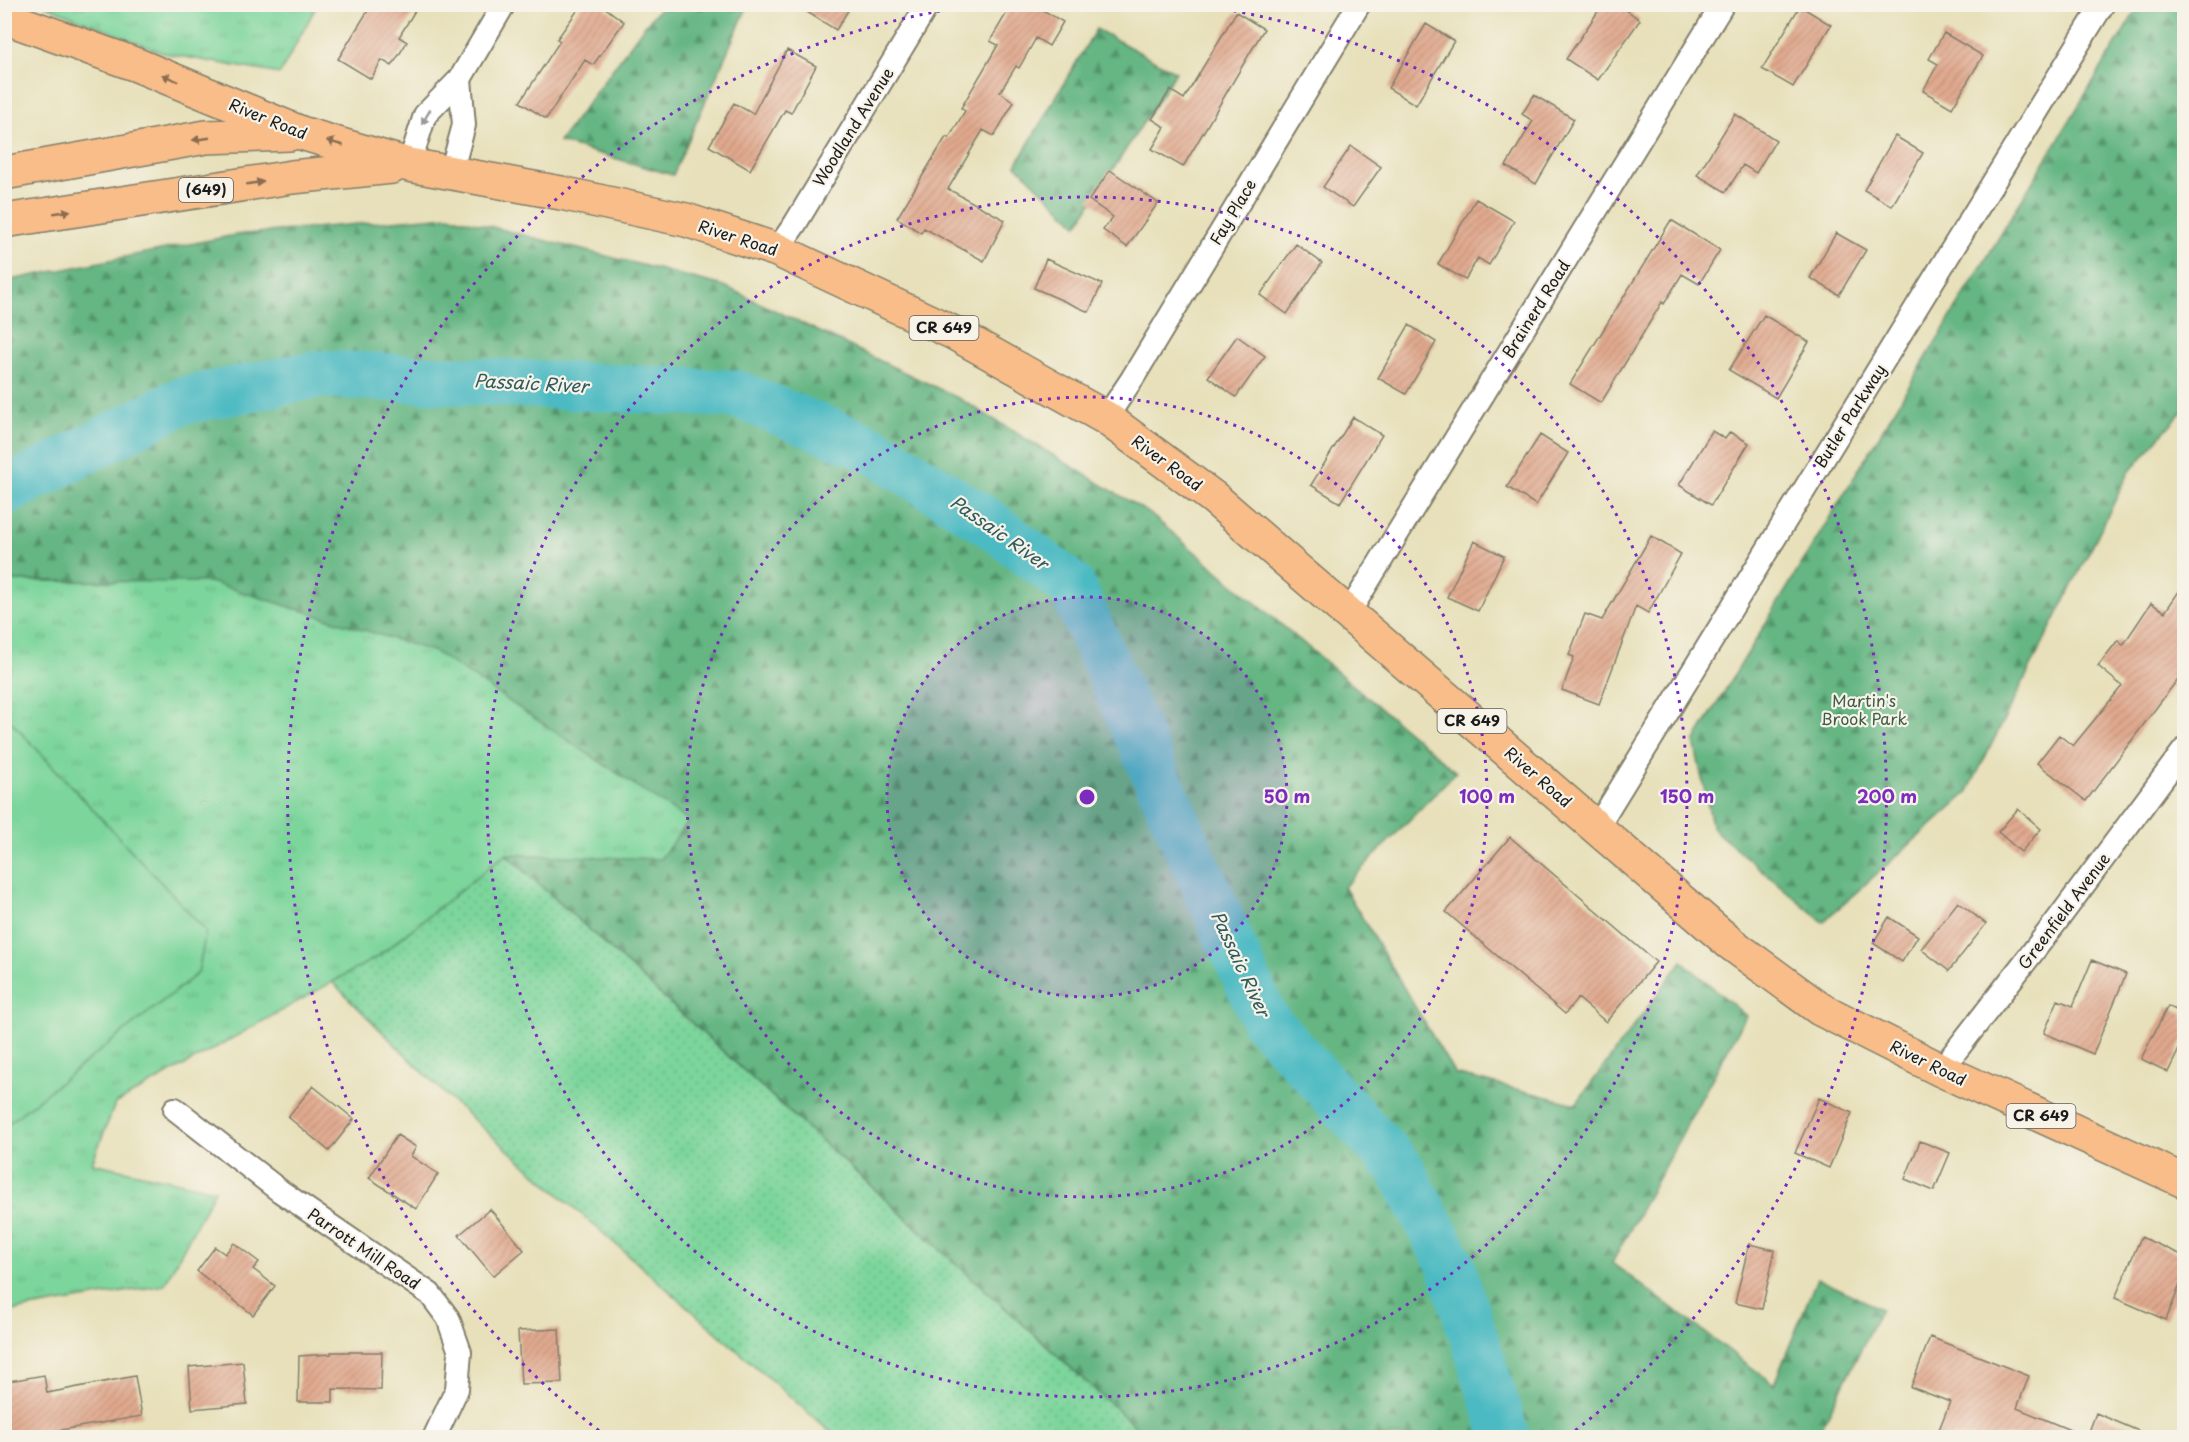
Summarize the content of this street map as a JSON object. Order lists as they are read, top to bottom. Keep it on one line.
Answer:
{"streets":{"main road":["River Road","(649)","CR 649"],"street":["Woodland Avenue","Fay Place","Brainerd Road","Butler Parkway","Greenfield Avenue","Parrott Mill Road"]},"crossings":[["River Road","Woodland Avenue"],["River Road","(649)"],["River Road","Fay Place"],["River Road","Brainerd Road"],["River Road","Butler Parkway"],["River Road","Greenfield Avenue"]],"water":["Passaic River"],"parks":["Martin's Brook Park"],"rings":["50 m","100 m","150 m","200 m"]}
